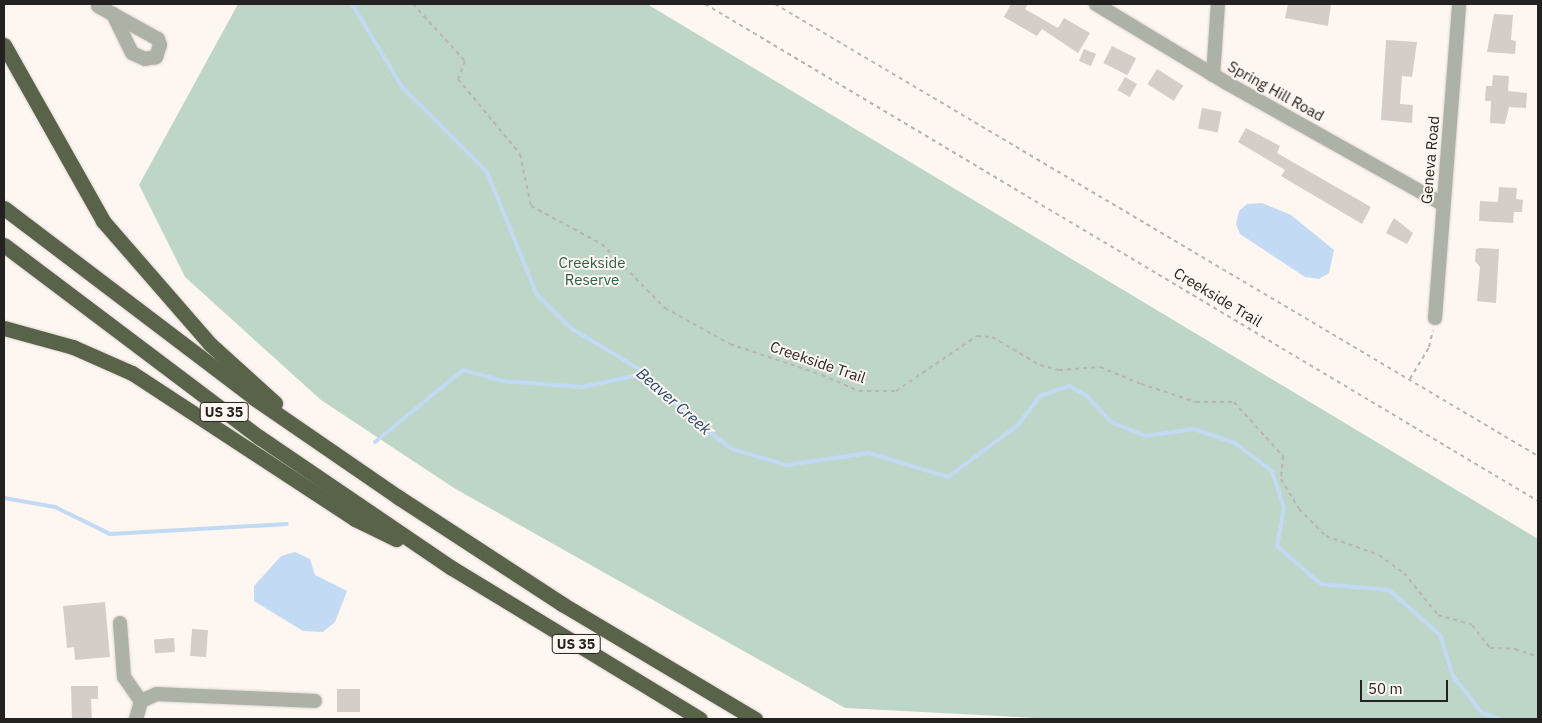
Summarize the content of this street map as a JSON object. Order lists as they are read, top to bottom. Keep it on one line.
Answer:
{"streets":{"highway":["US 35"],"street":["Spring Hill Road","Geneva Road"],"path":["Creekside Trail"]},"crossings":[["Spring Hill Road","Geneva Road"]],"water":["Beaver Creek"],"parks":["Creekside Reserve"],"scale_bar":"50 m"}
